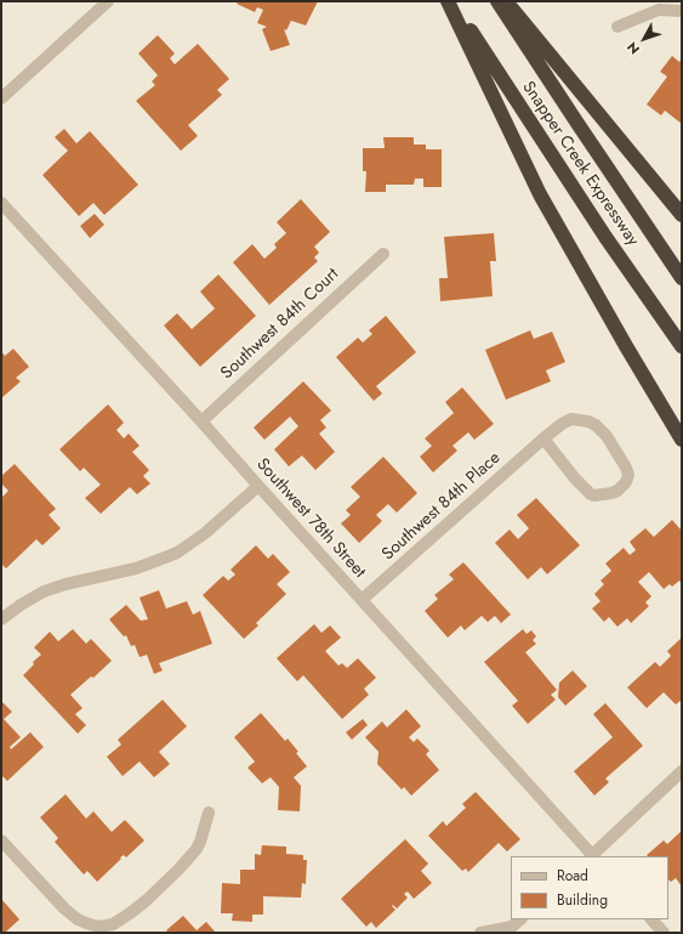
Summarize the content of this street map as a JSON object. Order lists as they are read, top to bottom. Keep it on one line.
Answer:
{"streets":{"highway":["Snapper Creek Expressway"],"street":["Southwest 84th Court","Southwest 84th Place","Southwest 78th Street"]},"crossings":[["Southwest 84th Court","Southwest 78th Street"],["Southwest 84th Place","Southwest 78th Street"]],"legend":["Road","Building"],"north":"bottom left"}
